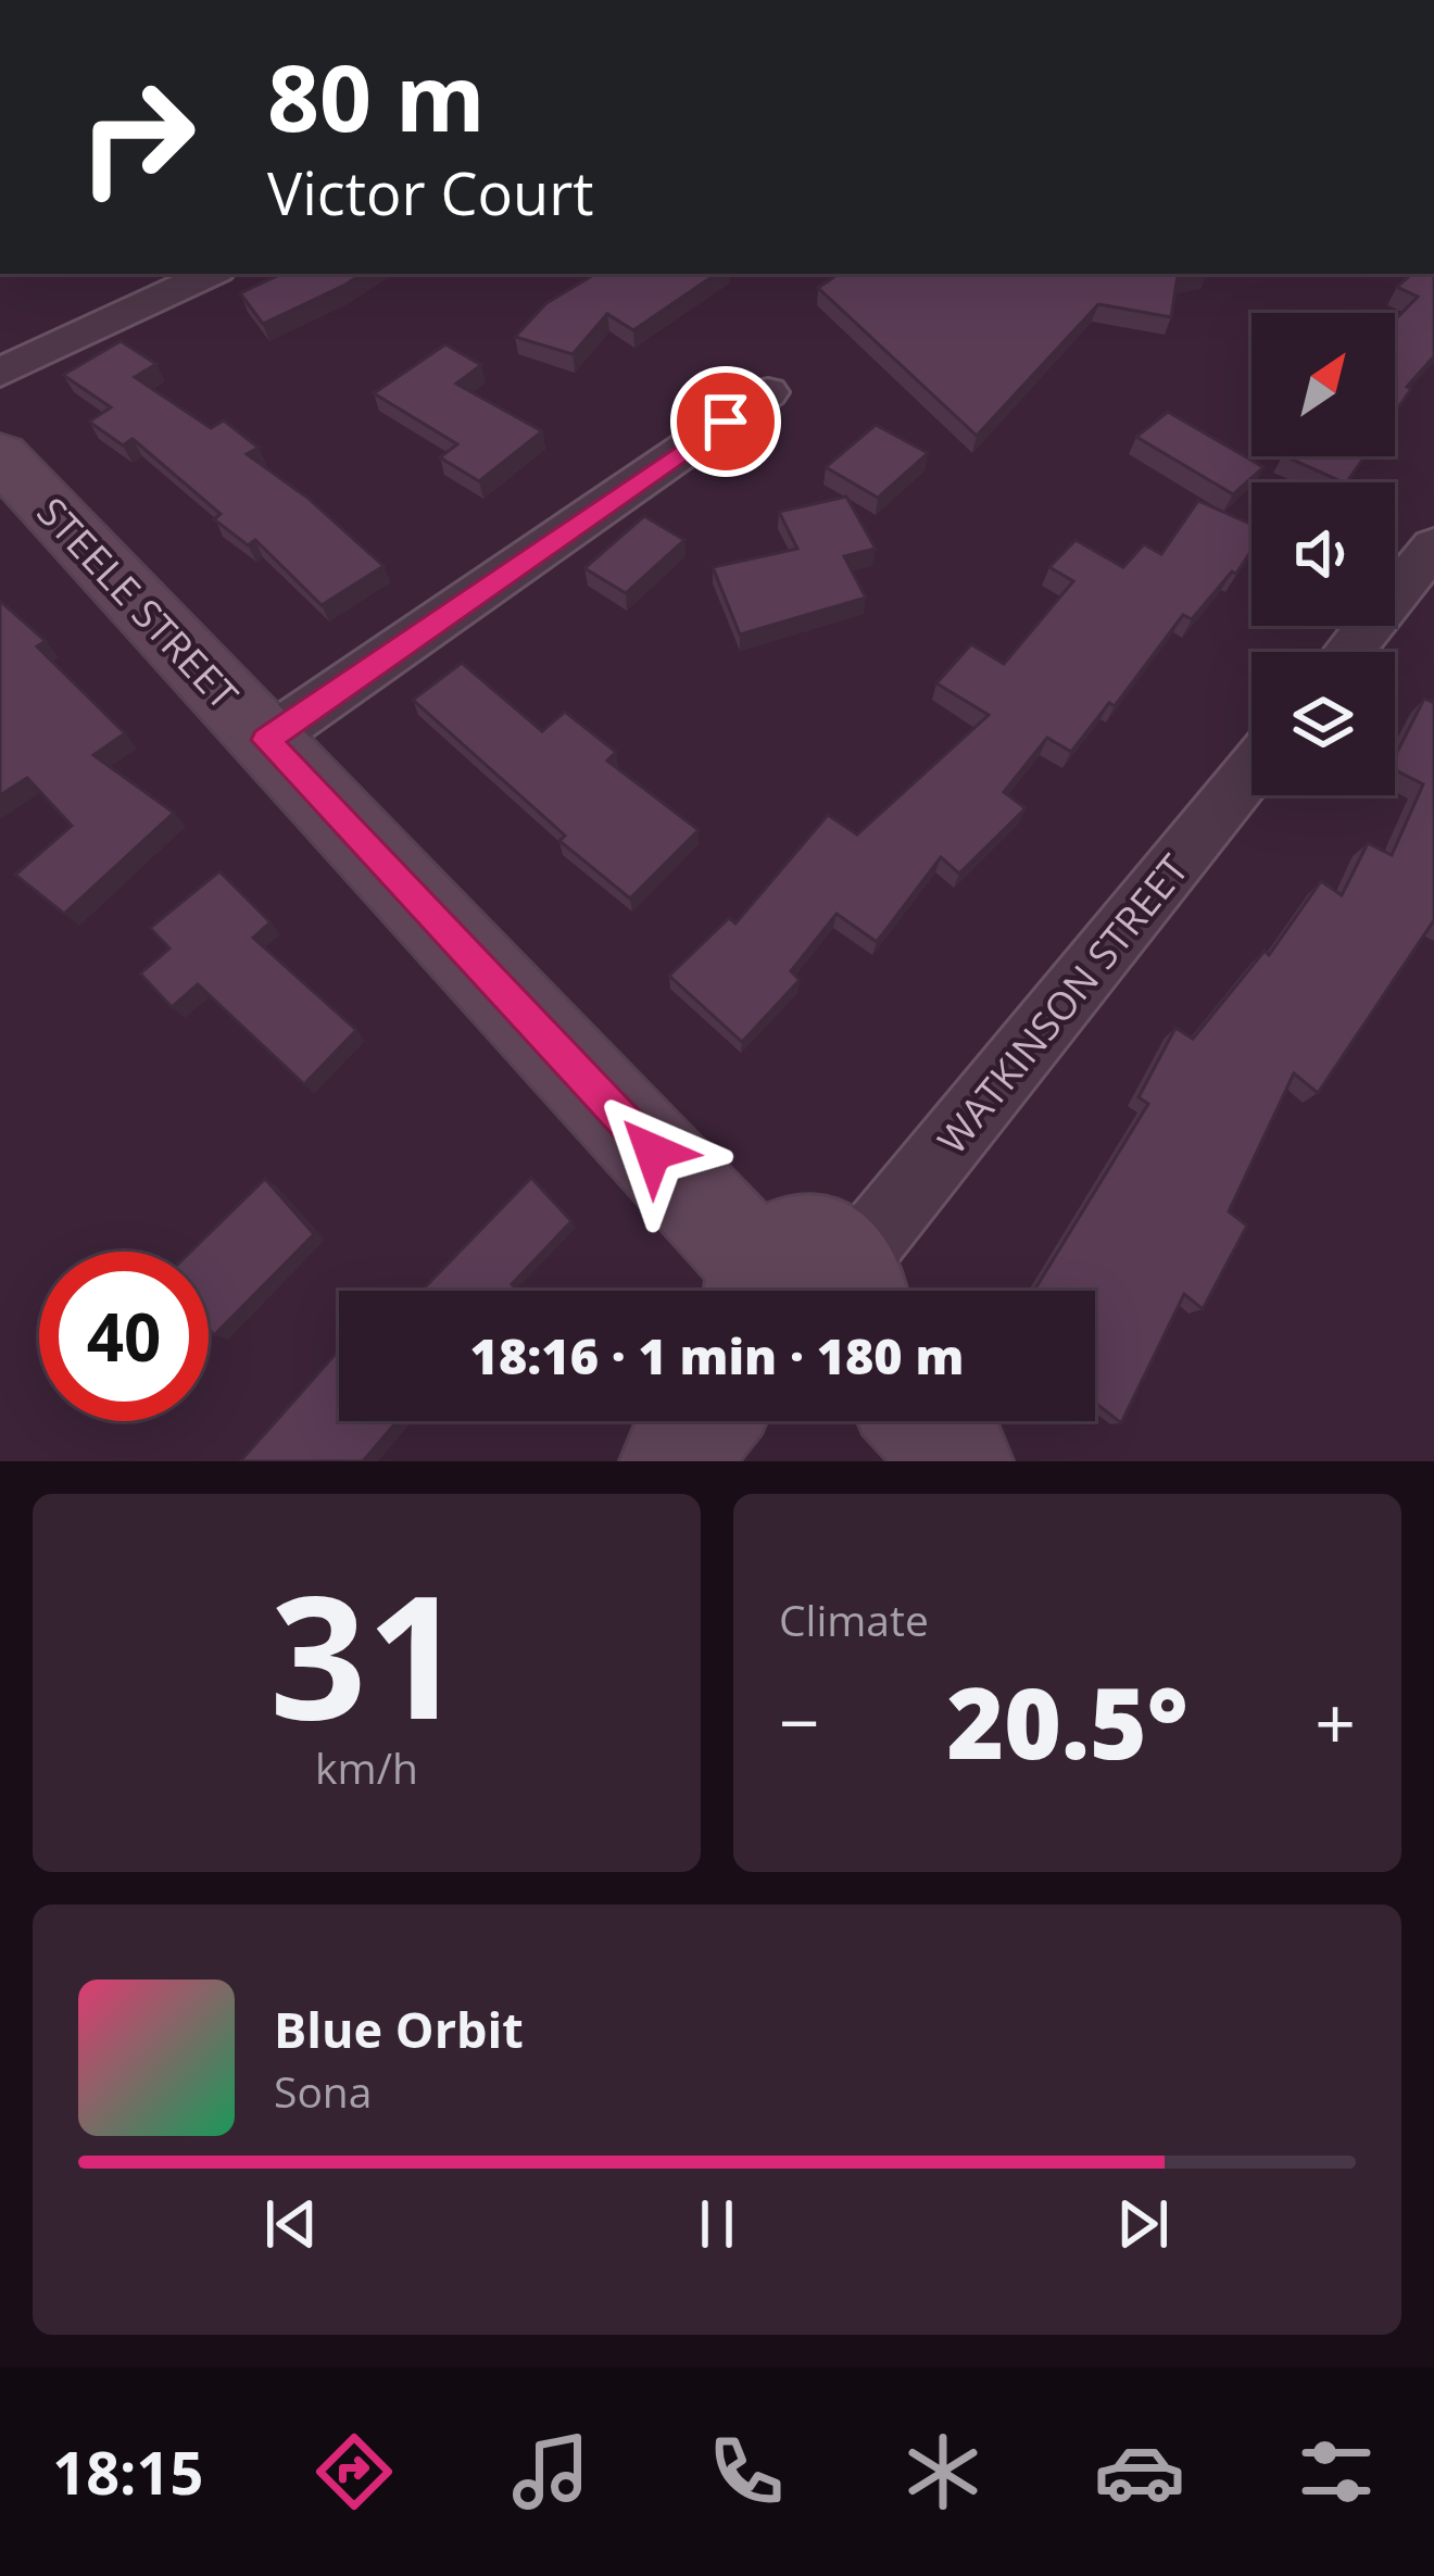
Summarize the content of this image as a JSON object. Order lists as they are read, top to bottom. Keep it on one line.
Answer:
{"streets":{"street":["STEELE STREET","WATKINSON STREET"]},"north":"top right","page":{"turn":["80 m","Victor Court"],"limit":"40","trip":"18:16 · 1 min · 180 m","tile":[["31","km/h"],"Climate"],"heat":["−","20.5°","+"],"song":["Blue Orbit","Sona"],"tabs":"18:15"}}
